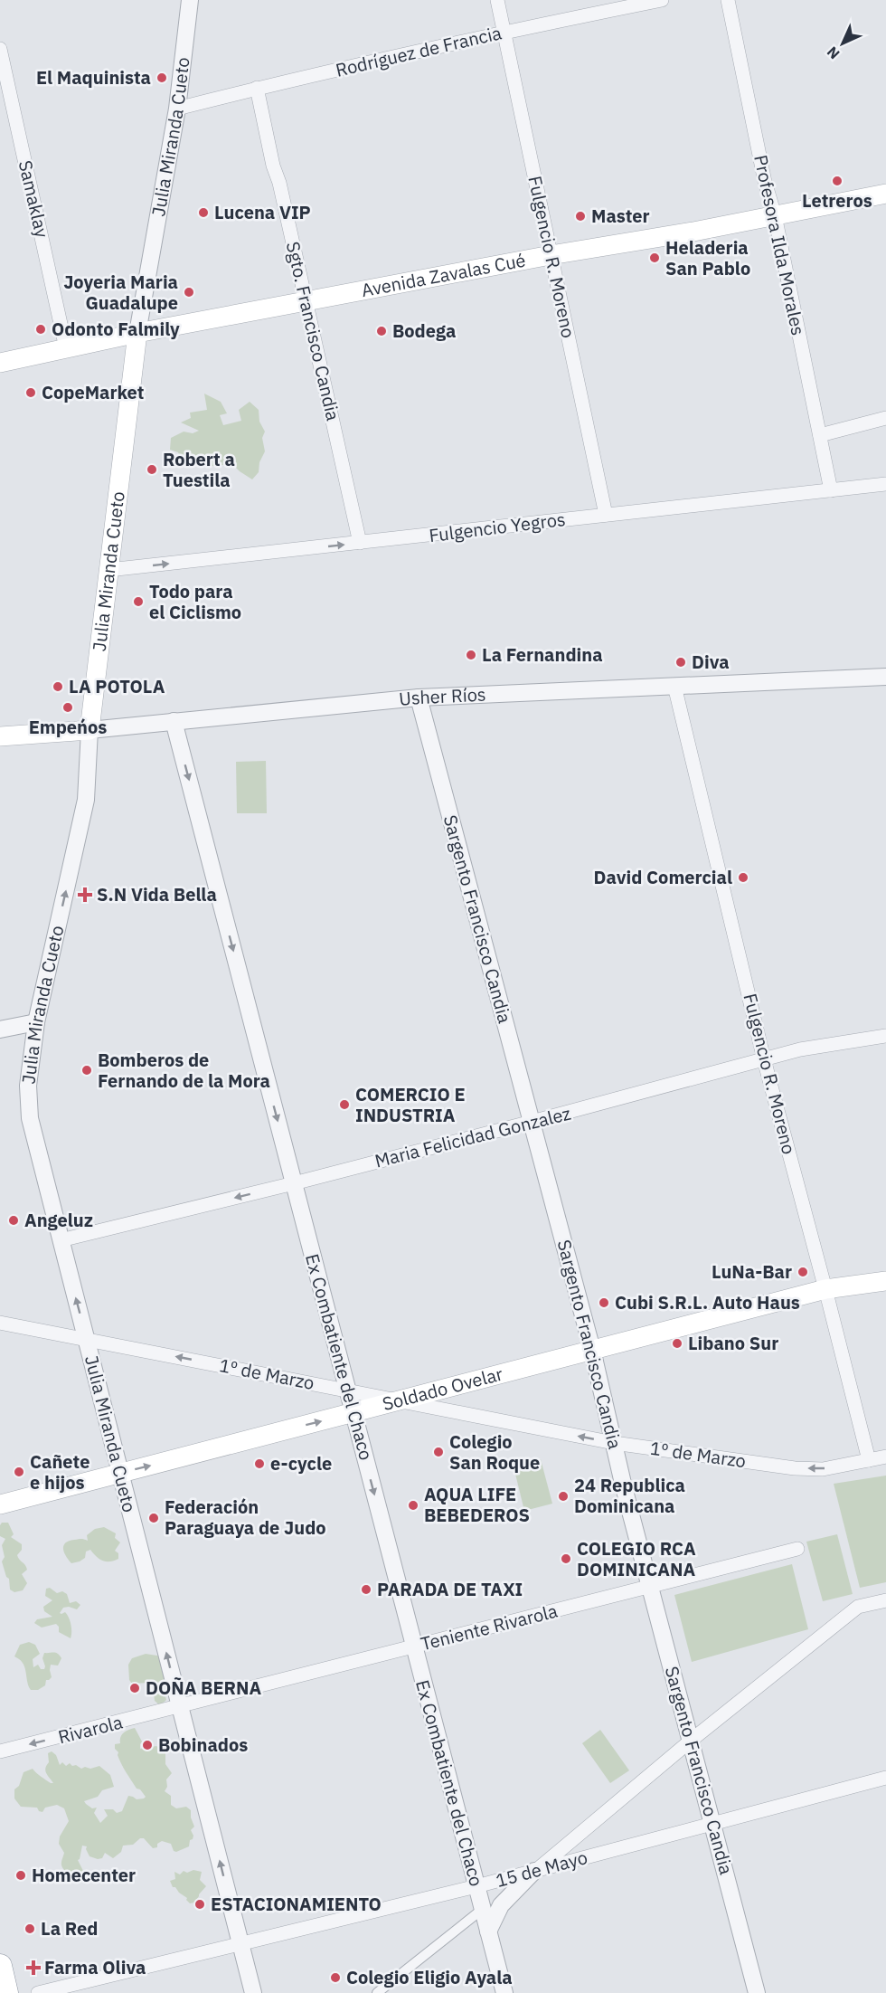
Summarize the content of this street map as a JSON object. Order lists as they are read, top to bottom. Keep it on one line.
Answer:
{"streets":{"main road":["Julia Miranda Cueto","Avenida Zavalas Cué","Usher Ríos","Soldado Ovelar"],"street":["Rodríguez de Francia","Samaklay","Profesora Ilda Morales","Fulgencio R. Moreno","Sgto. Francisco Candia","Fulgencio Yegros","Sargento Francisco Candia","Maria Felicidad Gonzalez","Ex Combatiente del Chaco","1º de Marzo","Teniente Rivarola","Rivarola","15 de Mayo"]},"crossings":[["Rodríguez de Francia","Julia Miranda Cueto"],["Rodríguez de Francia","Fulgencio R. Moreno"],["Rodríguez de Francia","Sgto. Francisco Candia"],["Julia Miranda Cueto","Avenida Zavalas Cué"],["Julia Miranda Cueto","Fulgencio Yegros"],["Julia Miranda Cueto","Usher Ríos"],["Julia Miranda Cueto","Maria Felicidad Gonzalez"],["Julia Miranda Cueto","1º de Marzo"],["Julia Miranda Cueto","Soldado Ovelar"],["Julia Miranda Cueto","Teniente Rivarola"],["Julia Miranda Cueto","Rivarola"],["Julia Miranda Cueto","15 de Mayo"],["Samaklay","Avenida Zavalas Cué"],["Profesora Ilda Morales","Avenida Zavalas Cué"],["Profesora Ilda Morales","Fulgencio Yegros"],["Fulgencio R. Moreno","Avenida Zavalas Cué"],["Fulgencio R. Moreno","Fulgencio Yegros"],["Fulgencio R. Moreno","Usher Ríos"],["Fulgencio R. Moreno","Maria Felicidad Gonzalez"],["Fulgencio R. Moreno","1º de Marzo"],["Fulgencio R. Moreno","Soldado Ovelar"],["Avenida Zavalas Cué","Sgto. Francisco Candia"],["Sgto. Francisco Candia","Fulgencio Yegros"],["Usher Ríos","Sargento Francisco Candia"],["Usher Ríos","Ex Combatiente del Chaco"],["Sargento Francisco Candia","Maria Felicidad Gonzalez"],["Sargento Francisco Candia","1º de Marzo"],["Sargento Francisco Candia","Soldado Ovelar"],["Sargento Francisco Candia","Teniente Rivarola"],["Sargento Francisco Candia","15 de Mayo"],["Maria Felicidad Gonzalez","Ex Combatiente del Chaco"],["Ex Combatiente del Chaco","1º de Marzo"],["Ex Combatiente del Chaco","Soldado Ovelar"],["Ex Combatiente del Chaco","Teniente Rivarola"],["Ex Combatiente del Chaco","15 de Mayo"],["1º de Marzo","Soldado Ovelar"],["Teniente Rivarola","Rivarola"]],"one_way":["Julia Miranda Cueto","Ex Combatiente del Chaco","1º de Marzo","Rivarola"],"places":{"other":["El Maquinista","Letreros","Lucena VIP","Master","Heladeria San Pablo","Joyeria Maria Guadalupe","Odonto Falmily","Bodega","CopeMarket","Robert a Tuestila","Todo para el Ciclismo","La Fernandina","Diva","LA POTOLA","Empeńos","David Comercial","Bomberos de Fernando de la Mora","COMERCIO E INDUSTRIA","Angeluz","LuNa-Bar","Cubi S.R.L. Auto Haus","Libano Sur","Colegio San Roque","e-cycle","Cañete e hijos","24 Republica Dominicana","AQUA LIFE BEBEDEROS","Federación Paraguaya de Judo","COLEGIO RCA DOMINICANA","PARADA DE TAXI","DOÑA BERNA","Bobinados","Homecenter","ESTACIONAMIENTO","La Red","Colegio Eligio Ayala"],"health":["S.N Vida Bella","Farma Oliva"]},"north":"bottom left"}
